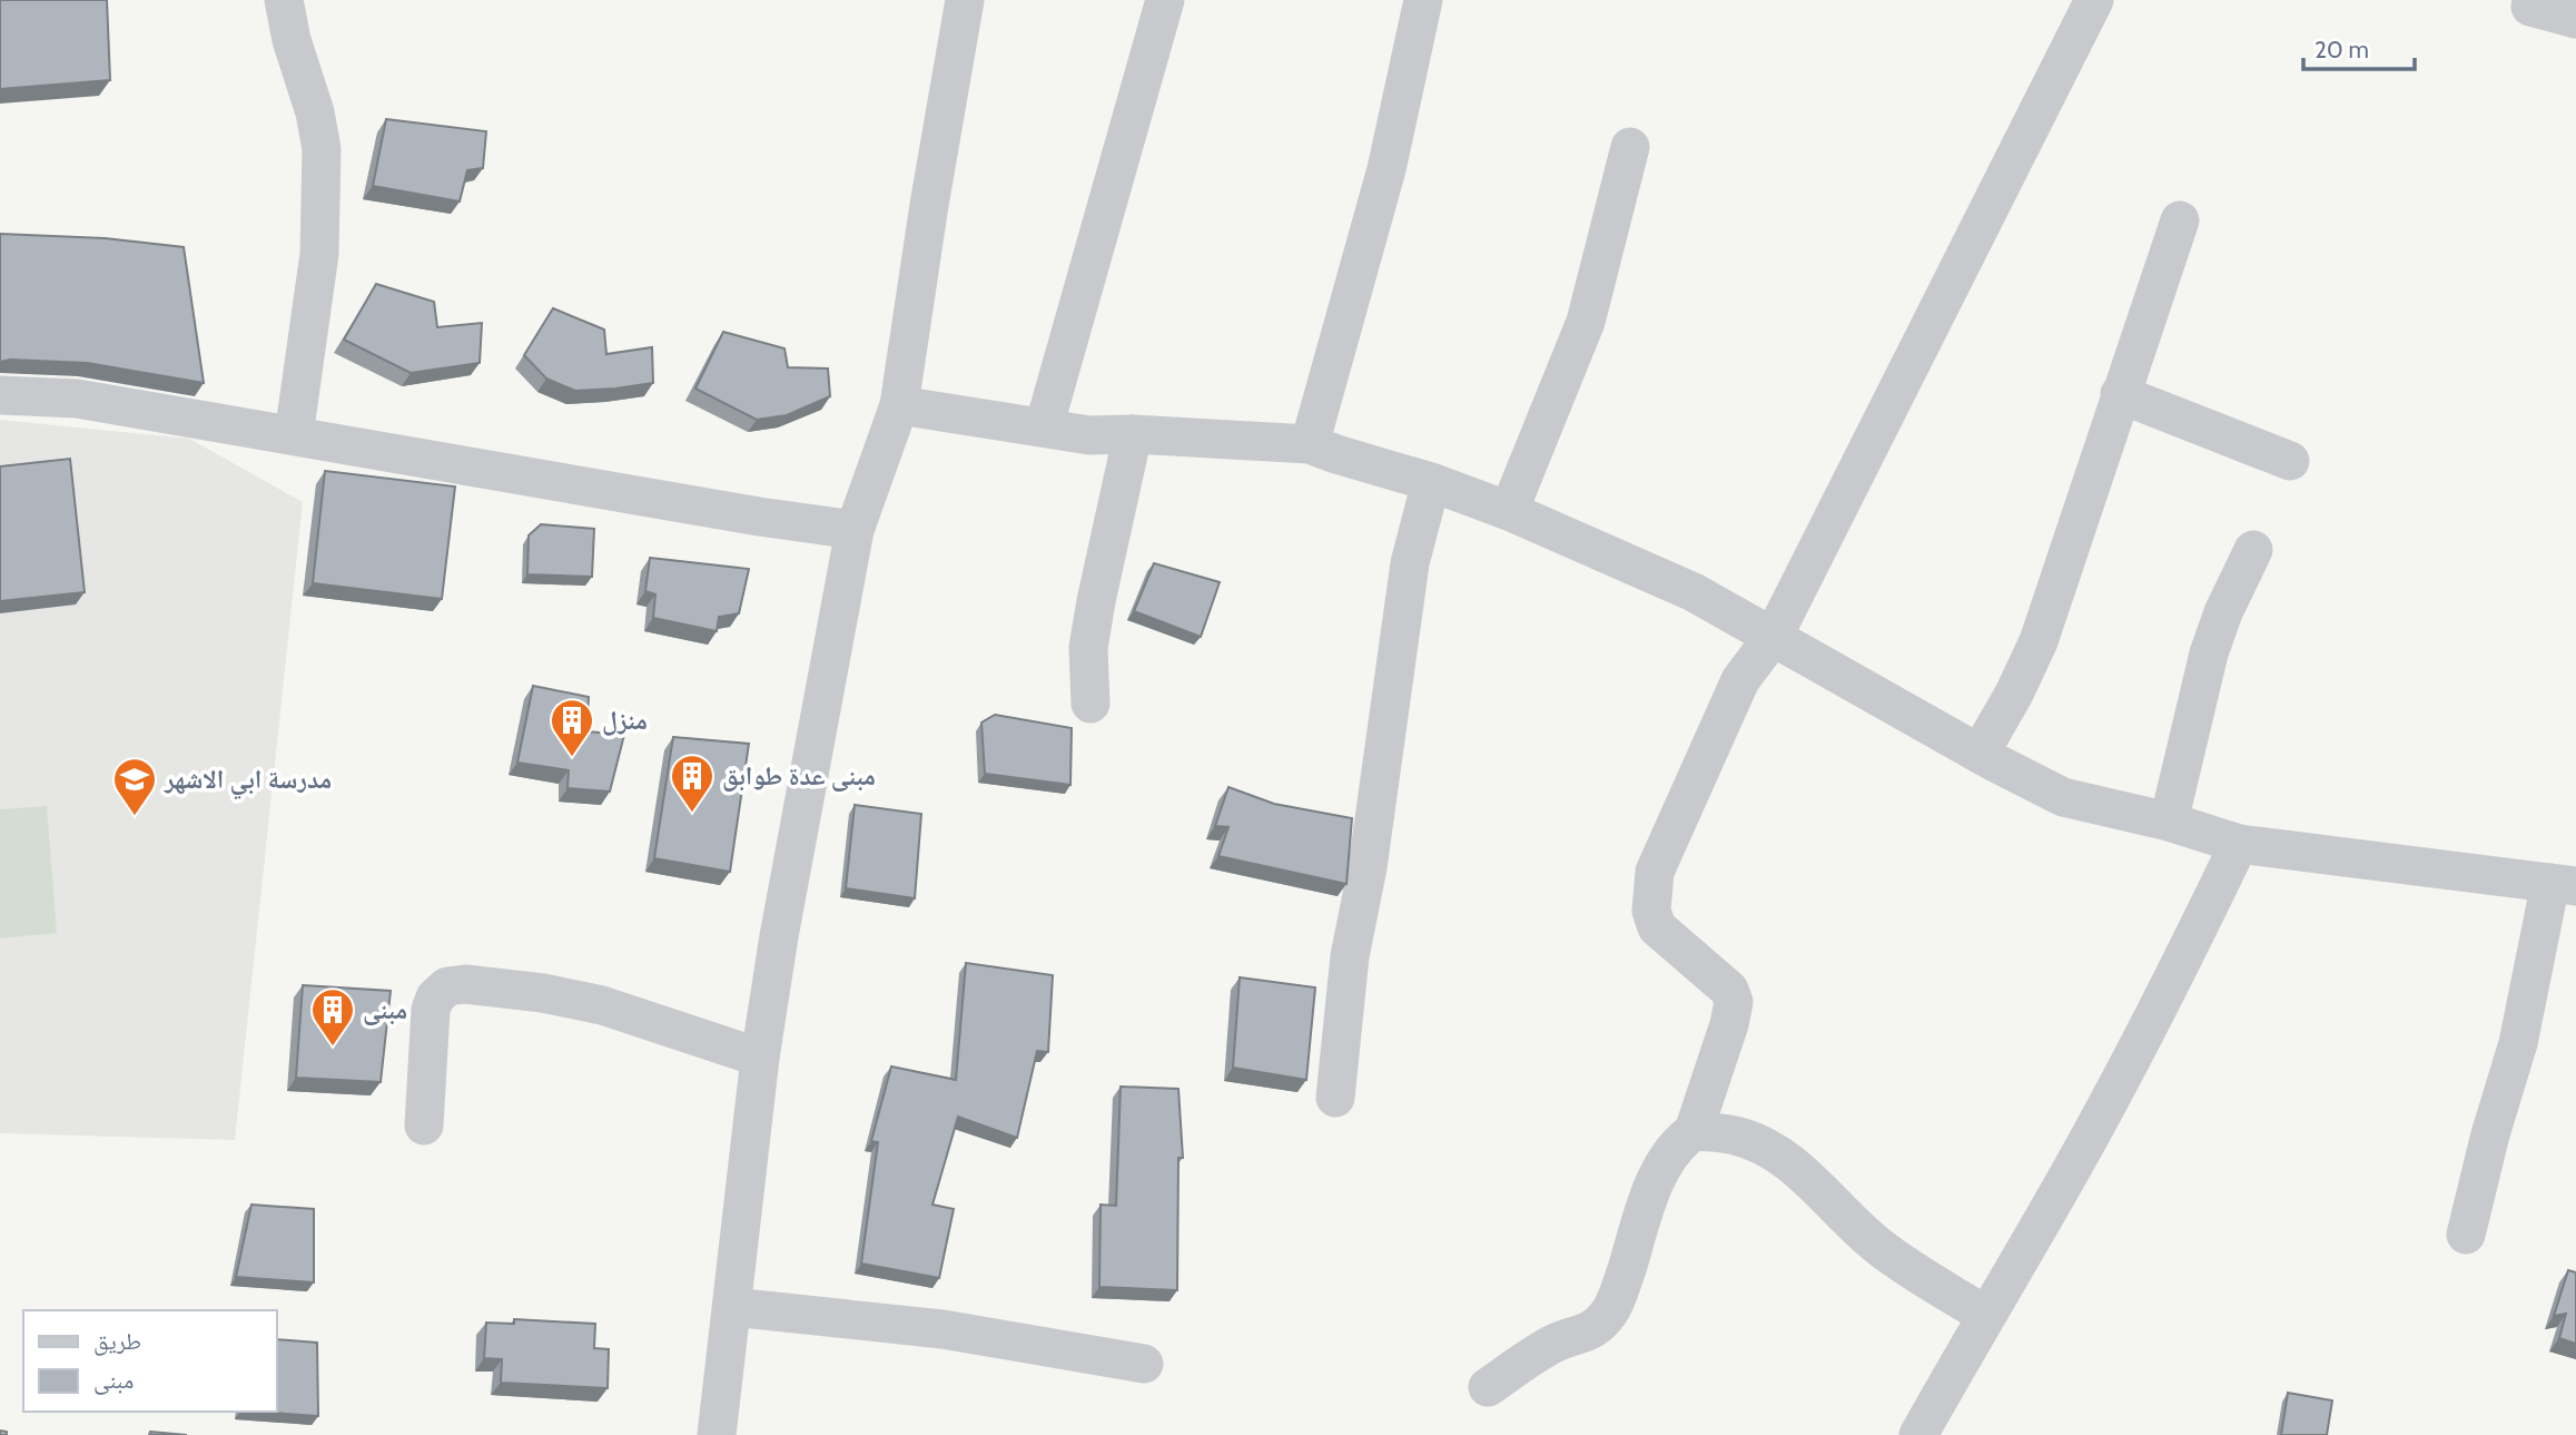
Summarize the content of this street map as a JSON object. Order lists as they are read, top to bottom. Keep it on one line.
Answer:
{"places":{"building":["منزل","مبنى عدة طوابق","مبنى"],"school or university":["مدرسة ابي الاشهر"]},"legend":["طريق","مبنى"],"scale_bar":"20 m"}
